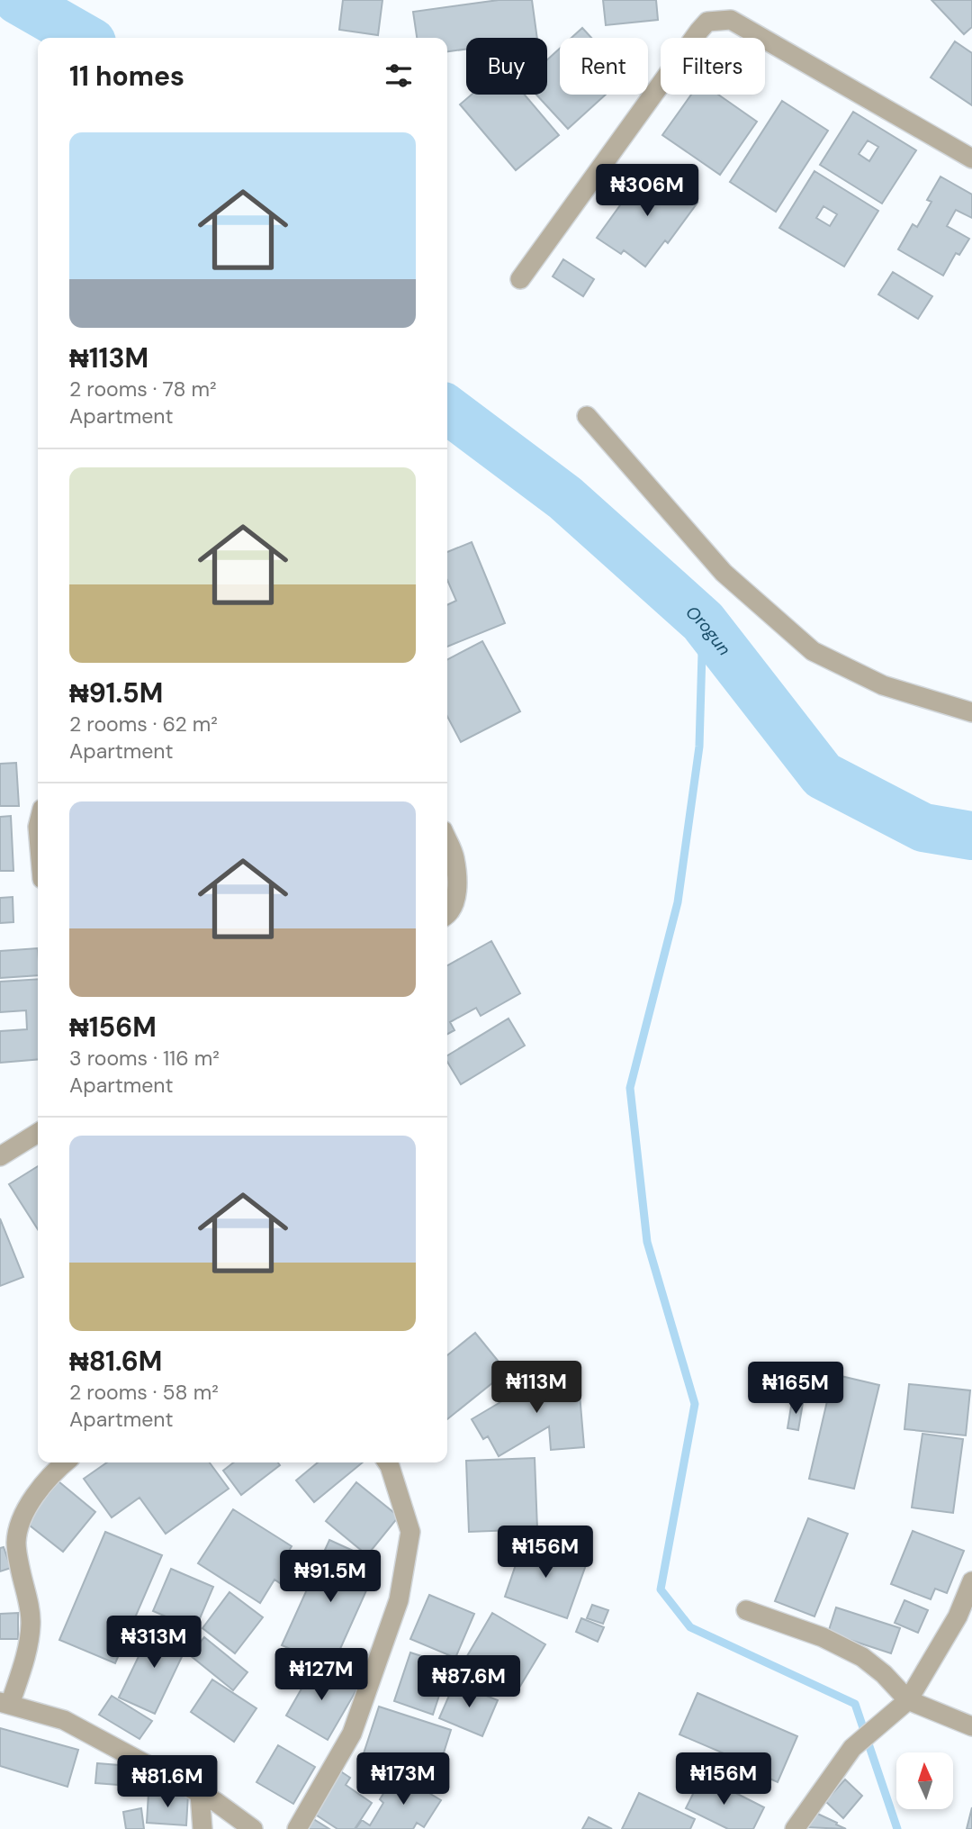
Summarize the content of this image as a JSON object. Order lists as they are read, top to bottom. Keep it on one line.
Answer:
{"water":["Orogun"],"north":"top","page":{"chip":["Buy","Rent","Filters"],"heading":"11 homes","list":[{"name":"₦113M","note":"2 rooms · 78 m² · Apartment"},{"name":"₦91.5M","note":"2 rooms · 62 m² · Apartment"},{"name":"₦156M","note":"3 rooms · 116 m² · Apartment"},{"name":"₦81.6M","note":"2 rooms · 58 m² · Apartment"}],"price":["₦306M","₦113M","₦165M","₦156M","₦91.5M","₦313M","₦127M","₦87.6M","₦173M","₦156M","₦81.6M"]}}
